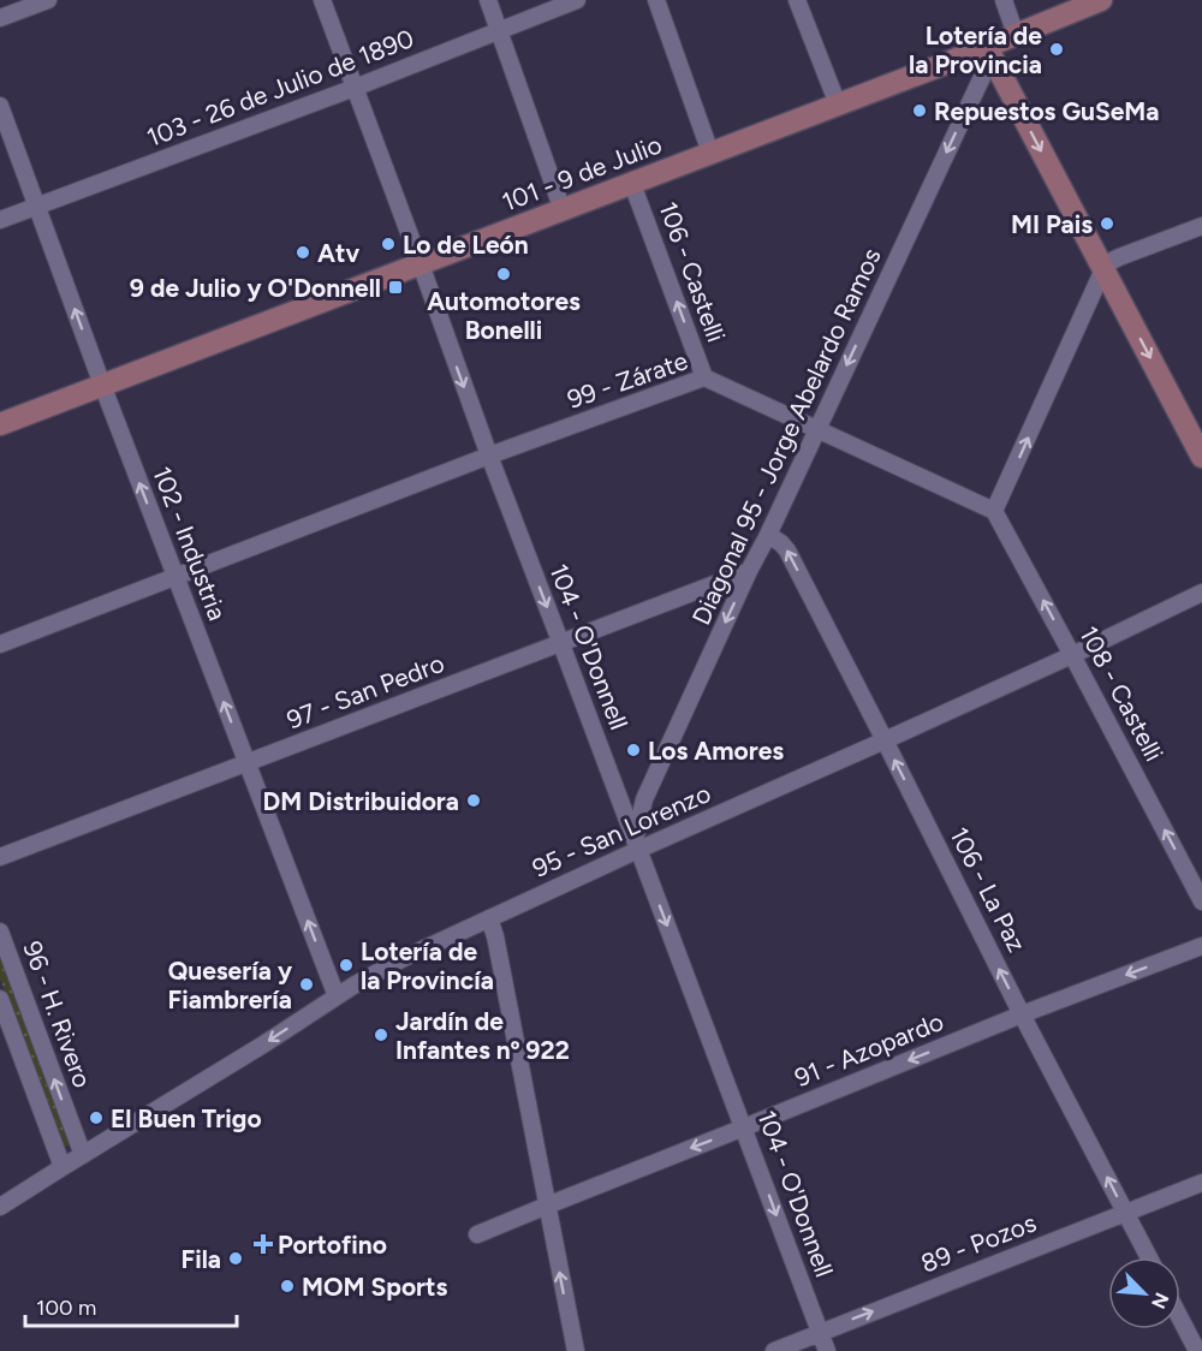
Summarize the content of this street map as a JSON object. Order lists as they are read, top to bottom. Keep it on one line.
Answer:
{"streets":{"street":["103 - 26 de Julio de 1890","101 - 9 de Julio","106 - Castelli","99 - Zárate","Diagonal 95 - Jorge Abelardo Ramos","102 - Industria","104 - O'Donnell","97 - San Pedro","108 - Castelli","95 - San Lorenzo","106 - La Paz","96 - H. Rivero","91 - Azopardo","89 - Pozos"]},"crossings":[["103 - 26 de Julio de 1890","102 - Industria"],["103 - 26 de Julio de 1890","104 - O'Donnell"],["101 - 9 de Julio","106 - Castelli"],["101 - 9 de Julio","Diagonal 95 - Jorge Abelardo Ramos"],["101 - 9 de Julio","102 - Industria"],["101 - 9 de Julio","104 - O'Donnell"],["106 - Castelli","99 - Zárate"],["99 - Zárate","Diagonal 95 - Jorge Abelardo Ramos"],["99 - Zárate","102 - Industria"],["99 - Zárate","104 - O'Donnell"],["99 - Zárate","108 - Castelli"],["Diagonal 95 - Jorge Abelardo Ramos","104 - O'Donnell"],["Diagonal 95 - Jorge Abelardo Ramos","97 - San Pedro"],["Diagonal 95 - Jorge Abelardo Ramos","95 - San Lorenzo"],["Diagonal 95 - Jorge Abelardo Ramos","106 - La Paz"],["102 - Industria","97 - San Pedro"],["102 - Industria","95 - San Lorenzo"],["104 - O'Donnell","97 - San Pedro"],["104 - O'Donnell","95 - San Lorenzo"],["104 - O'Donnell","91 - Azopardo"],["104 - O'Donnell","89 - Pozos"],["108 - Castelli","95 - San Lorenzo"],["95 - San Lorenzo","106 - La Paz"],["95 - San Lorenzo","96 - H. Rivero"],["106 - La Paz","91 - Azopardo"],["106 - La Paz","89 - Pozos"]],"one_way":["106 - Castelli","Diagonal 95 - Jorge Abelardo Ramos","102 - Industria","104 - O'Donnell","108 - Castelli","106 - La Paz","91 - Azopardo","89 - Pozos"],"places":{"other":["Lotería de la Provincia","Repuestos GuSeMa","MI Pais","Lo de León","Atv","Automotores Bonelli","Los Amores","DM Distribuidora","Lotería de la Provincía","Quesería y Fiambrería","Jardín de Infantes nº 922","El Buen Trigo","Fila","MOM Sports"],"transit":["9 de Julio y O'Donnell"],"health":["Portofino"]},"scale_bar":"100 m","north":"bottom right"}
